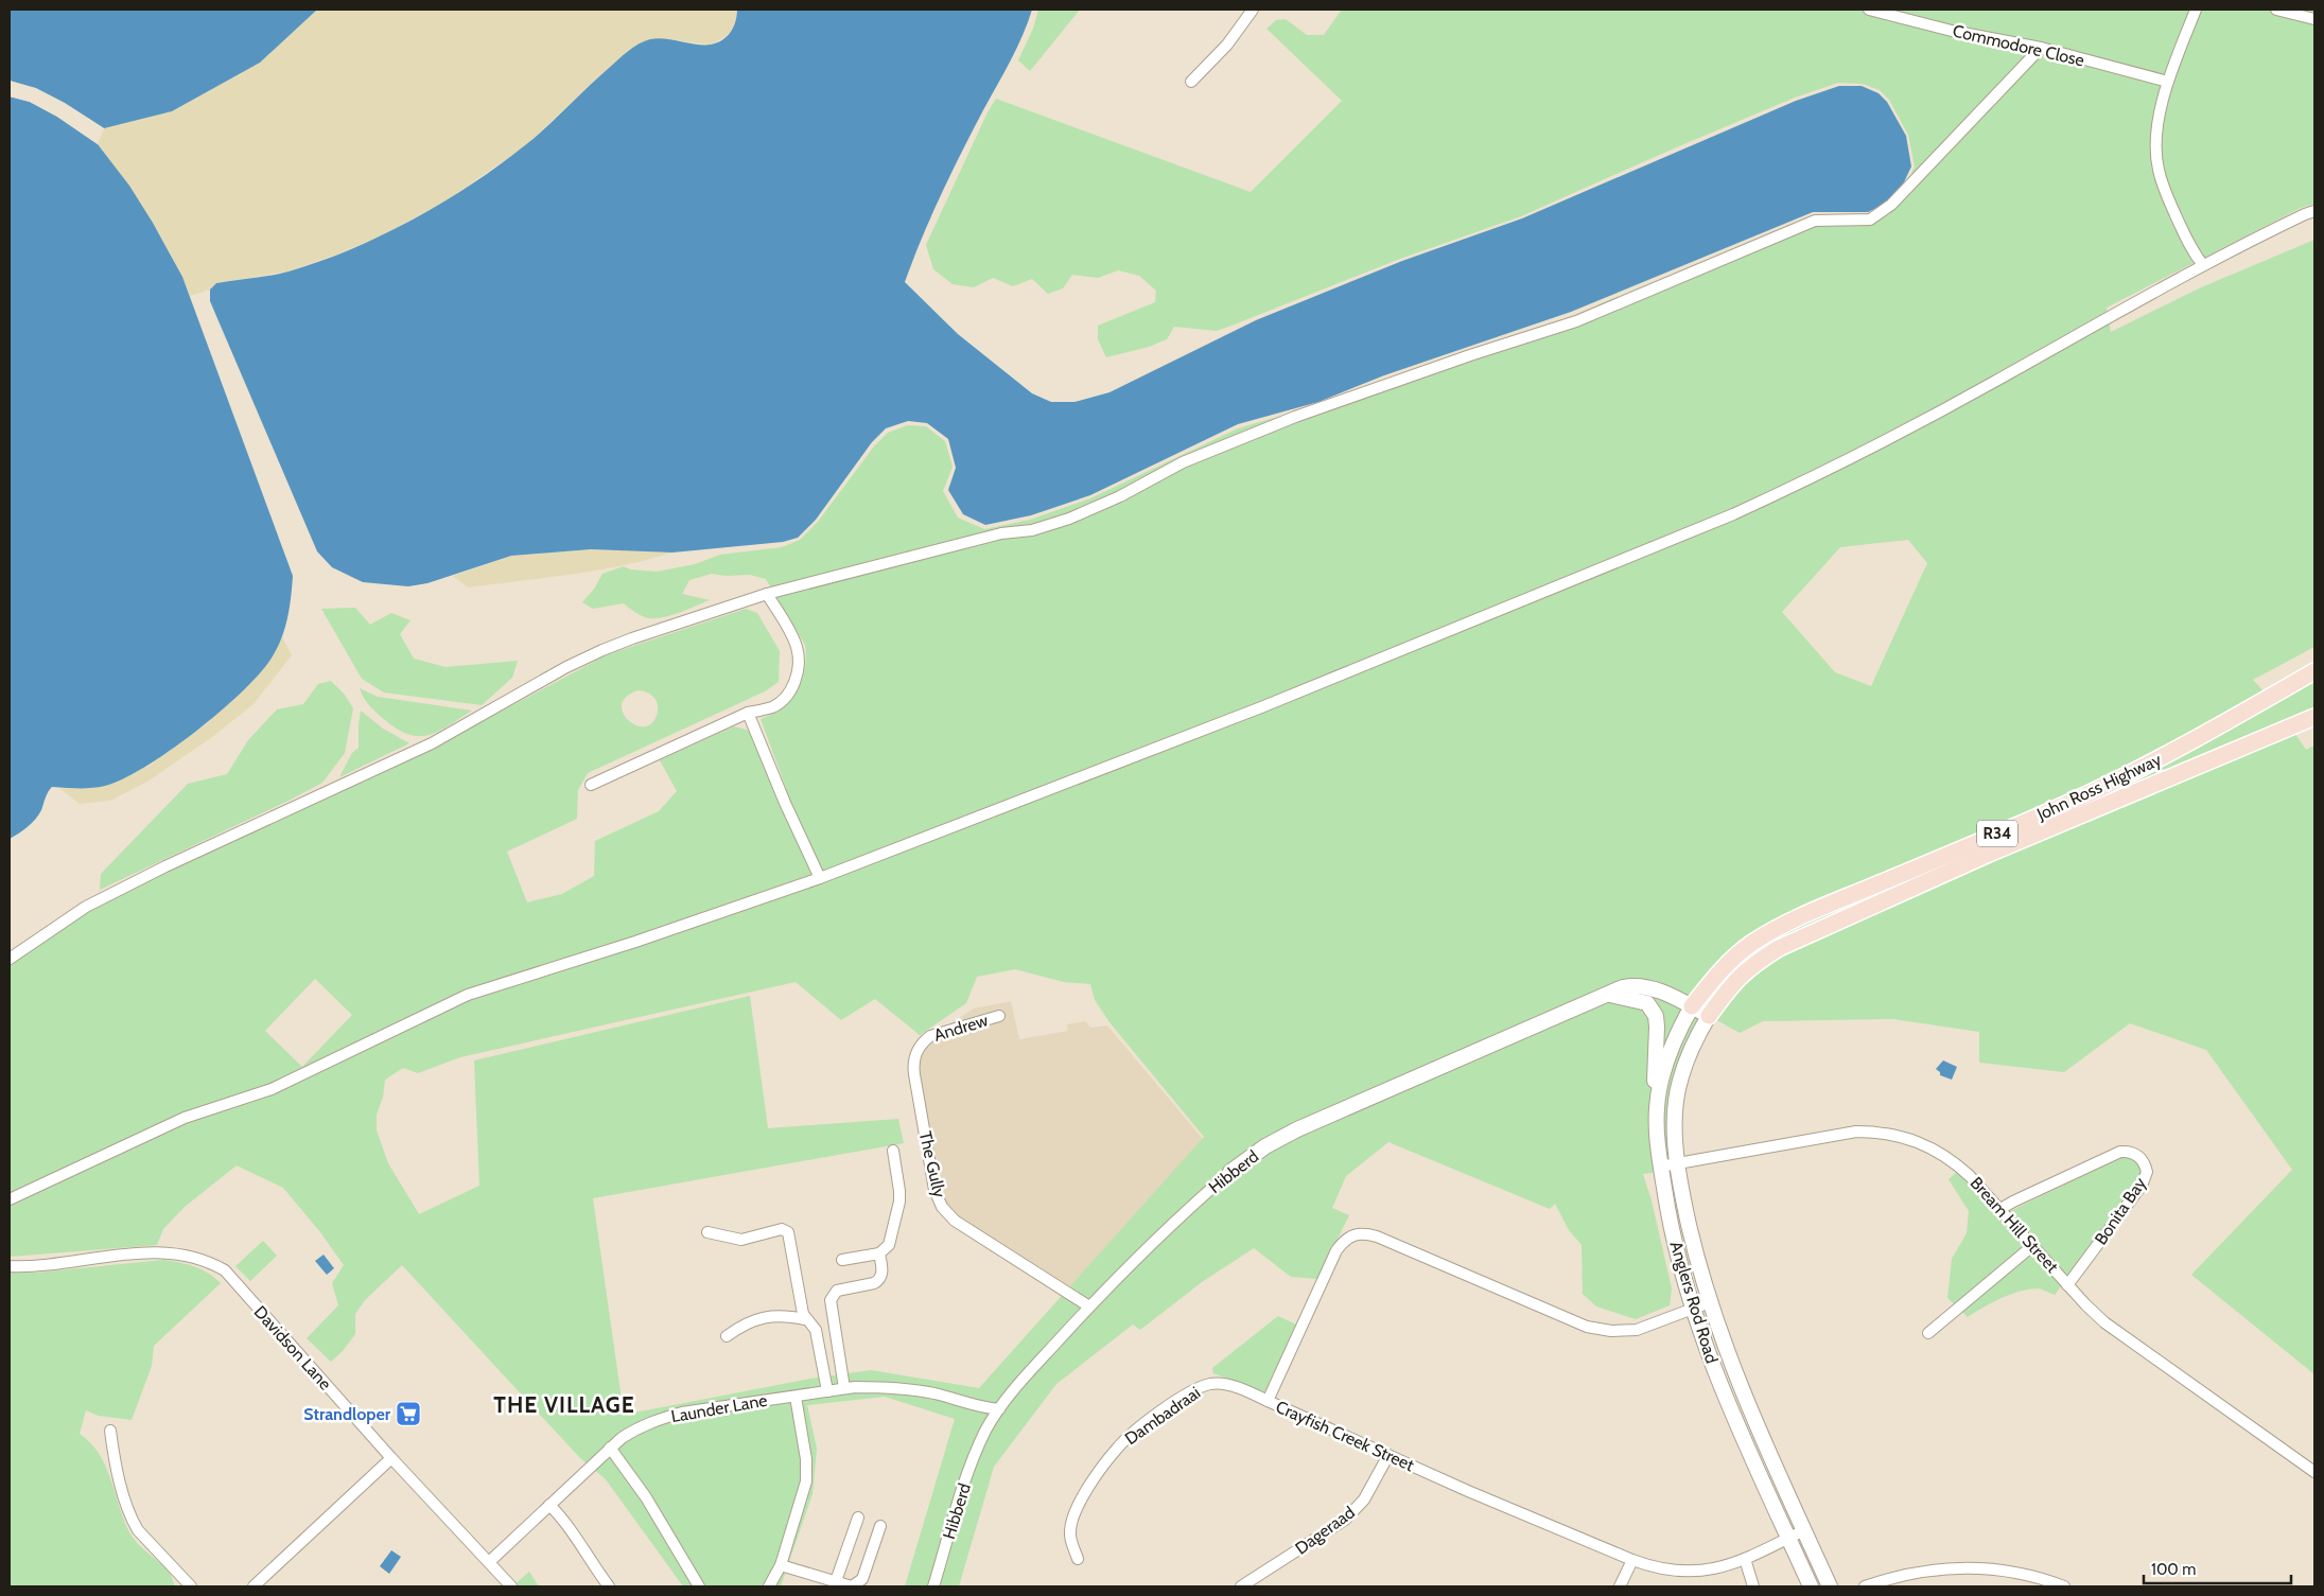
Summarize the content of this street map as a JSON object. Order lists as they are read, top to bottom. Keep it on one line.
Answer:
{"streets":{"main road":["John Ross Highway","R34"],"street":["Commodore Close","Andrew","The Gully","Hibberd","Bonita Bay","Bream Hill Street","Anglers Rod Road","Davidson Lane","Launder Lane","Dambadraai","Crayfish Creek Street","Dageraad"]},"crossings":[["John Ross Highway","Hibberd"],["John Ross Highway","Anglers Rod Road"],["Andrew","The Gully"],["The Gully","Hibberd"],["Hibberd","Anglers Rod Road"],["Hibberd","Launder Lane"],["Bonita Bay","Bream Hill Street"],["Bream Hill Street","Anglers Rod Road"],["Anglers Rod Road","Crayfish Creek Street"],["Davidson Lane","Launder Lane"],["Dambadraai","Crayfish Creek Street"],["Crayfish Creek Street","Dageraad"]],"districts":["THE VILLAGE"],"places":{"supermarket":["Strandloper"]},"scale_bar":"100 m"}
